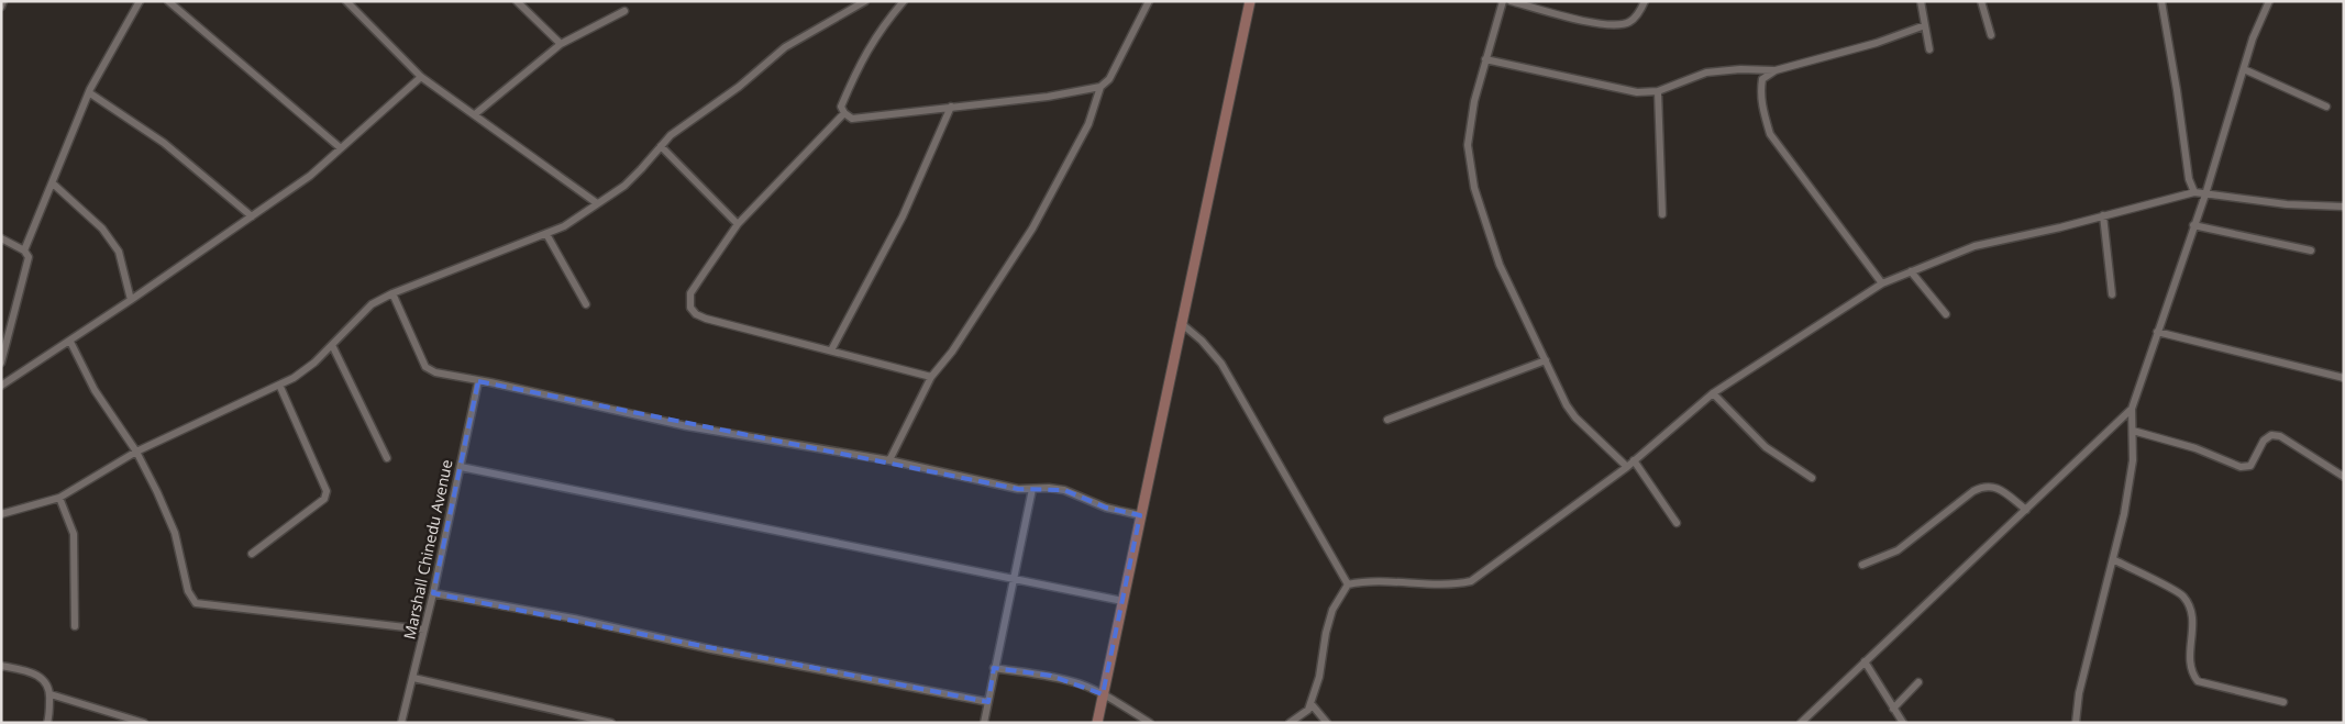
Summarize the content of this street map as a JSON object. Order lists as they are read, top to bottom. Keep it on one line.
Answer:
{"streets":{"street":["Marshall Chinedu Avenue"]}}
